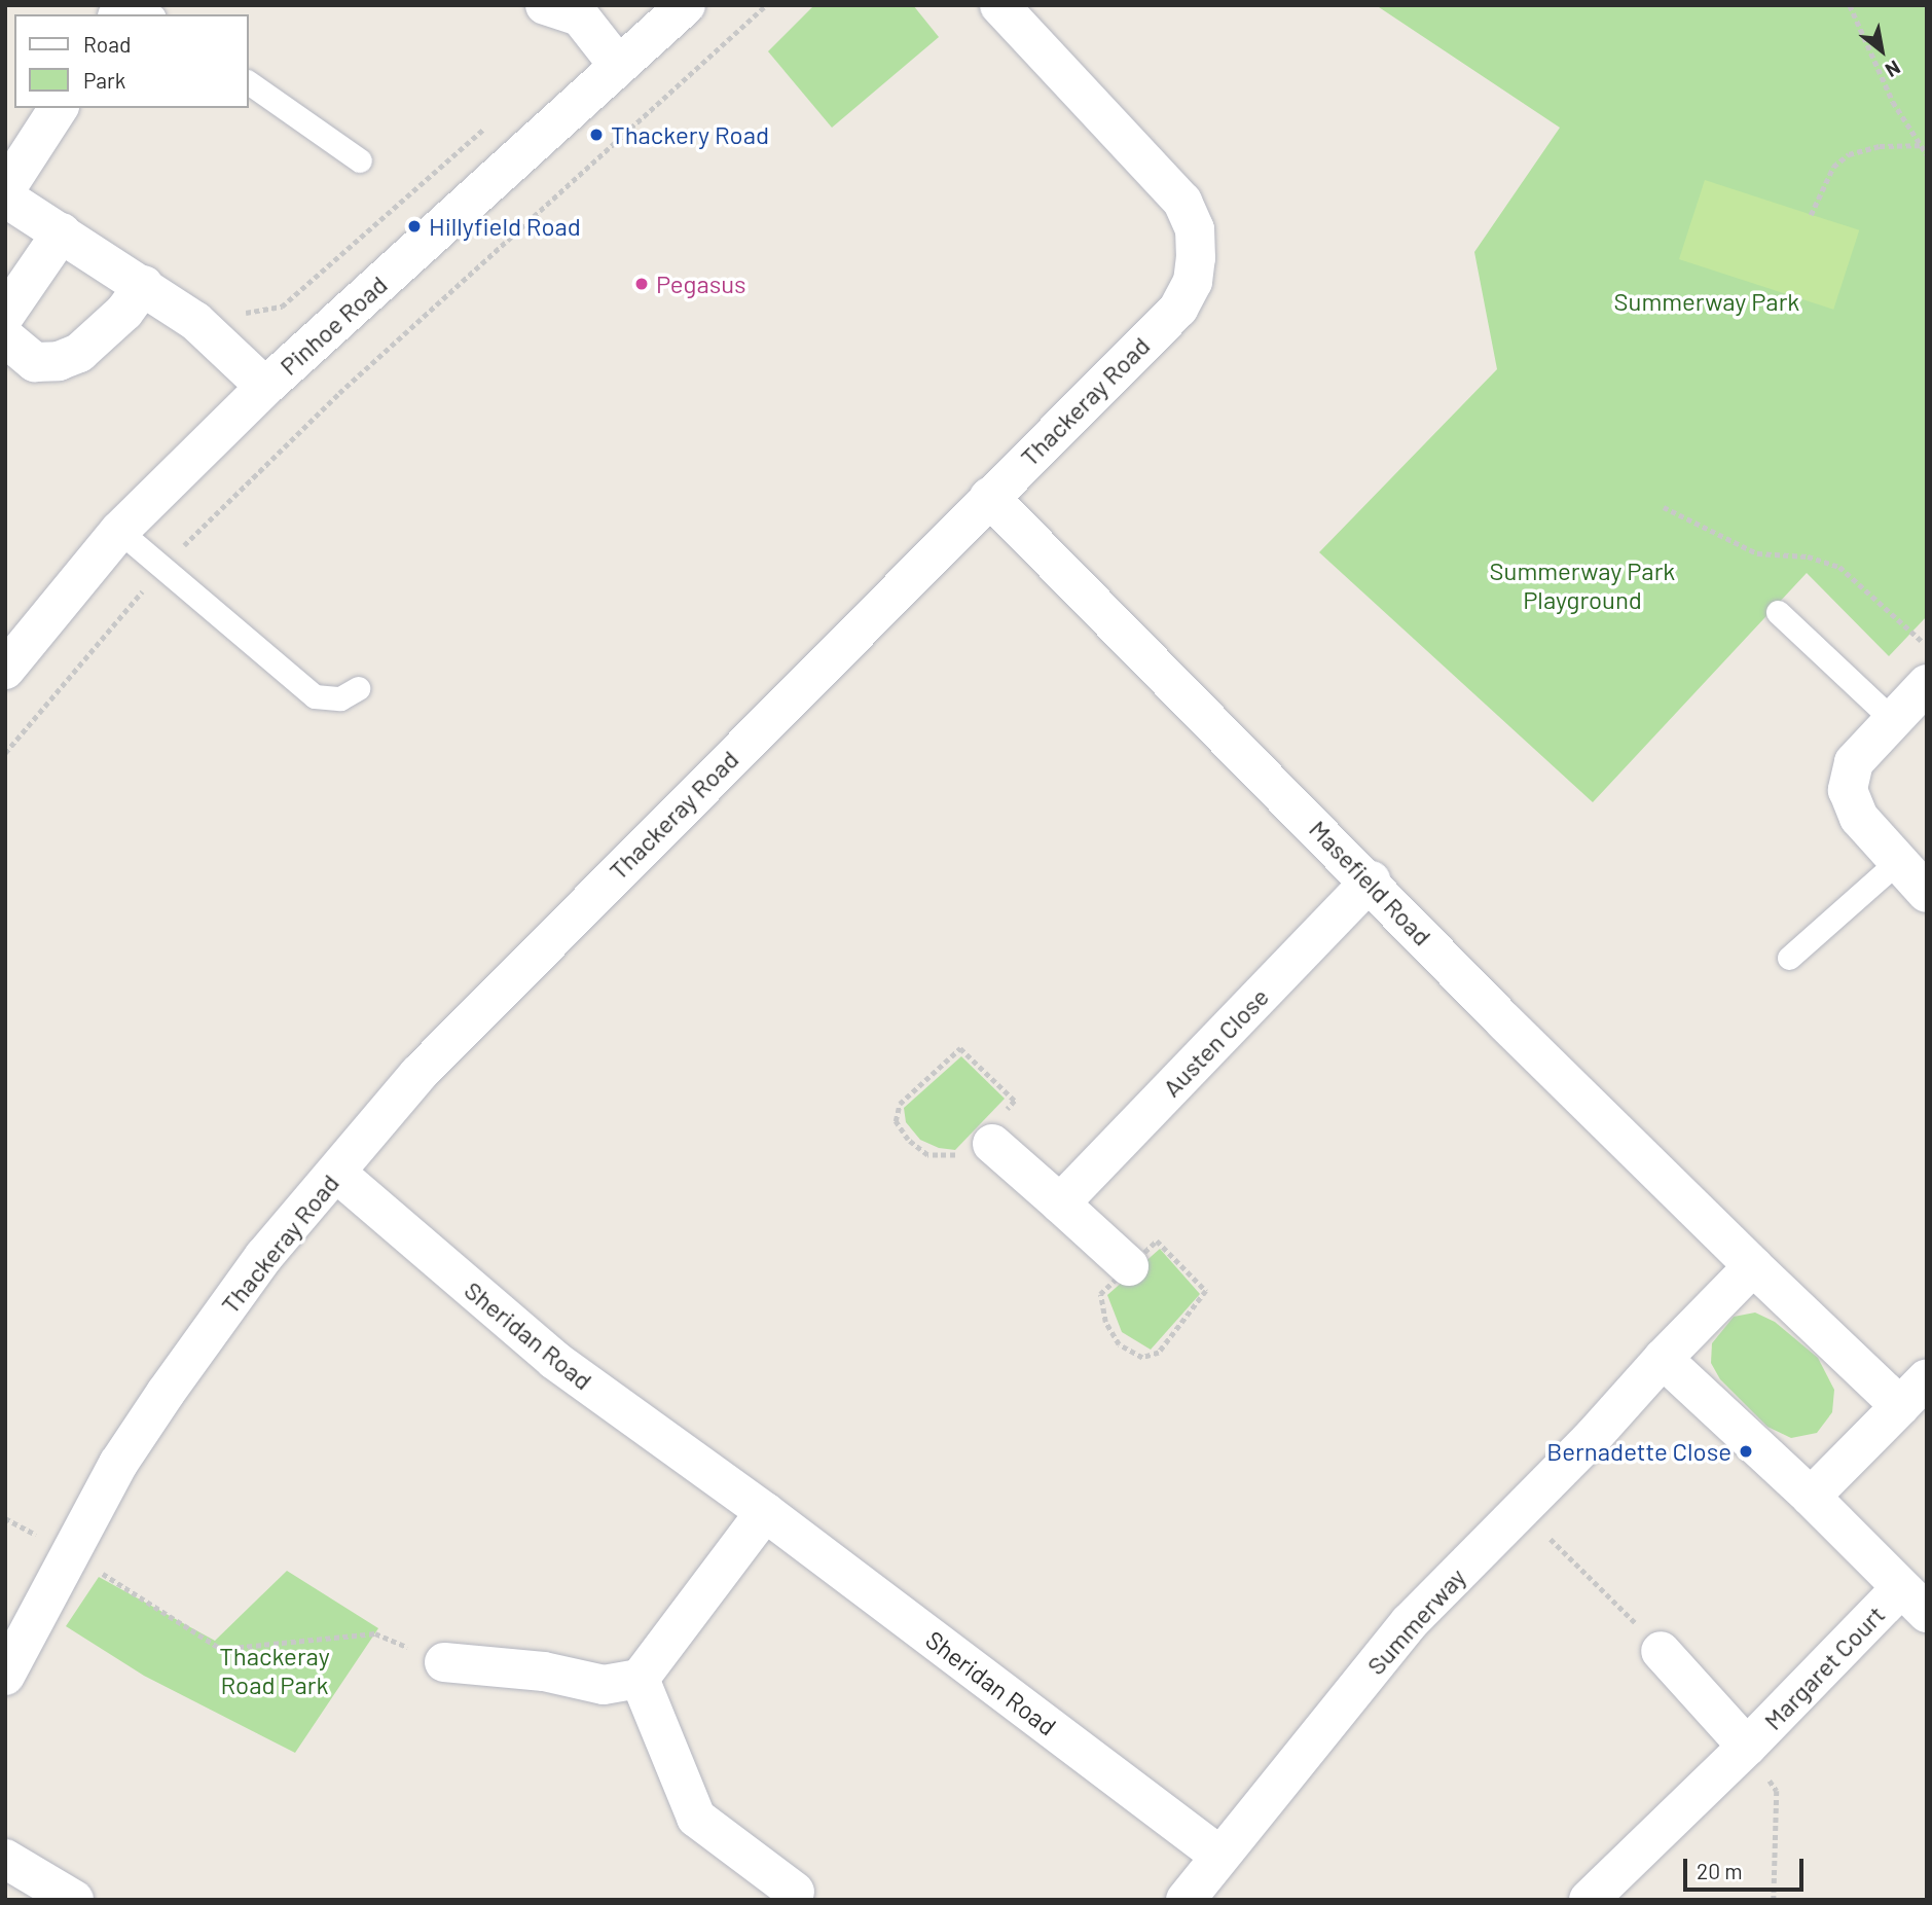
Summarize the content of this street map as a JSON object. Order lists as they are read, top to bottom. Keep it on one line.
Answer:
{"streets":{"street":["Pinhoe Road","Thackeray Road","Masefield Road","Austen Close","Sheridan Road","Summerway","Margaret Court"]},"crossings":[["Thackeray Road","Masefield Road"],["Thackeray Road","Sheridan Road"],["Masefield Road","Austen Close"],["Masefield Road","Summerway"],["Sheridan Road","Summerway"]],"parks":["Summerway Park","Summerway Park Playground","Thackeray Road Park"],"places":["Thackery Road","Hillyfield Road","Pegasus","Bernadette Close"],"legend":["Road","Park"],"scale_bar":"20 m","north":"bottom right"}
